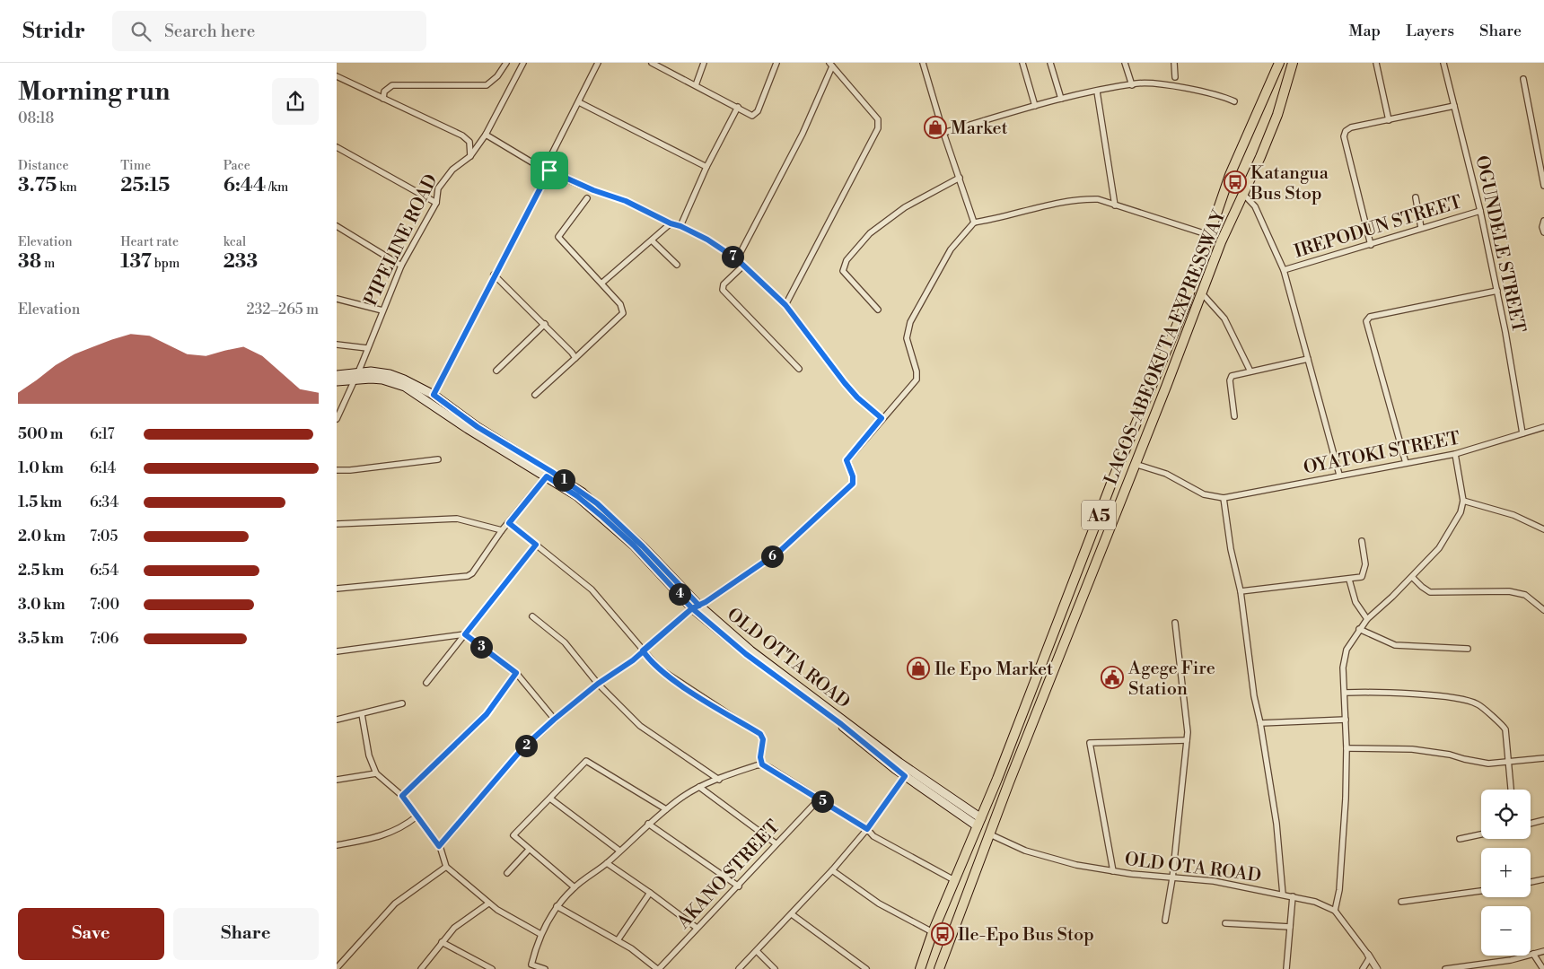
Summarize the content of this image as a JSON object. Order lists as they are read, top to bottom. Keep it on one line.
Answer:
{"streets":{"highway":["LAGOS-ABEOKUTA EXPRESSWAY","A5"],"main road":["OLD OTTA ROAD"],"street":["IREPODUN STREET","PIPELINE ROAD","OGUNDELE STREET","OYATOKI STREET","OLD OTA ROAD","AKANO STREET"]},"crossings":[["IREPODUN STREET","OGUNDELE STREET"],["PIPELINE ROAD","OLD OTTA ROAD"],["OGUNDELE STREET","OYATOKI STREET"],["LAGOS-ABEOKUTA EXPRESSWAY","OLD OTTA ROAD"],["LAGOS-ABEOKUTA EXPRESSWAY","OLD OTA ROAD"]],"places":{"shop":["Market","Ile Epo Market"],"bus stop":["Katangua Bus Stop","Ile-Epo Bus Stop"],"public building":["Agege Fire Station"]},"page":{"header":"Stridr","search":"Search here","nav":["Map","Layers","Share"],"heading":["Morning run","08:18"],"stats":[["Distance","3.75 km"],["Time","25:15"],["Pace","6:44 /km"],["Elevation","38 m"],["Heart rate","137 bpm"],["kcal","233"]],"pins":["7","1","6","4","3","2","5"],"chart":["Elevation","232–265 m"],"list":[{"name":"500 m","note":"6:17"},{"name":"1.0 km","note":"6:14"},{"name":"1.5 km","note":"6:34"},{"name":"2.0 km","note":"7:05"},{"name":"2.5 km","note":"6:54"},{"name":"3.0 km","note":"7:00"},{"name":"3.5 km","note":"7:06"}],"map_buttons":["+","−"],"buttons":["Save","Share"]}}
